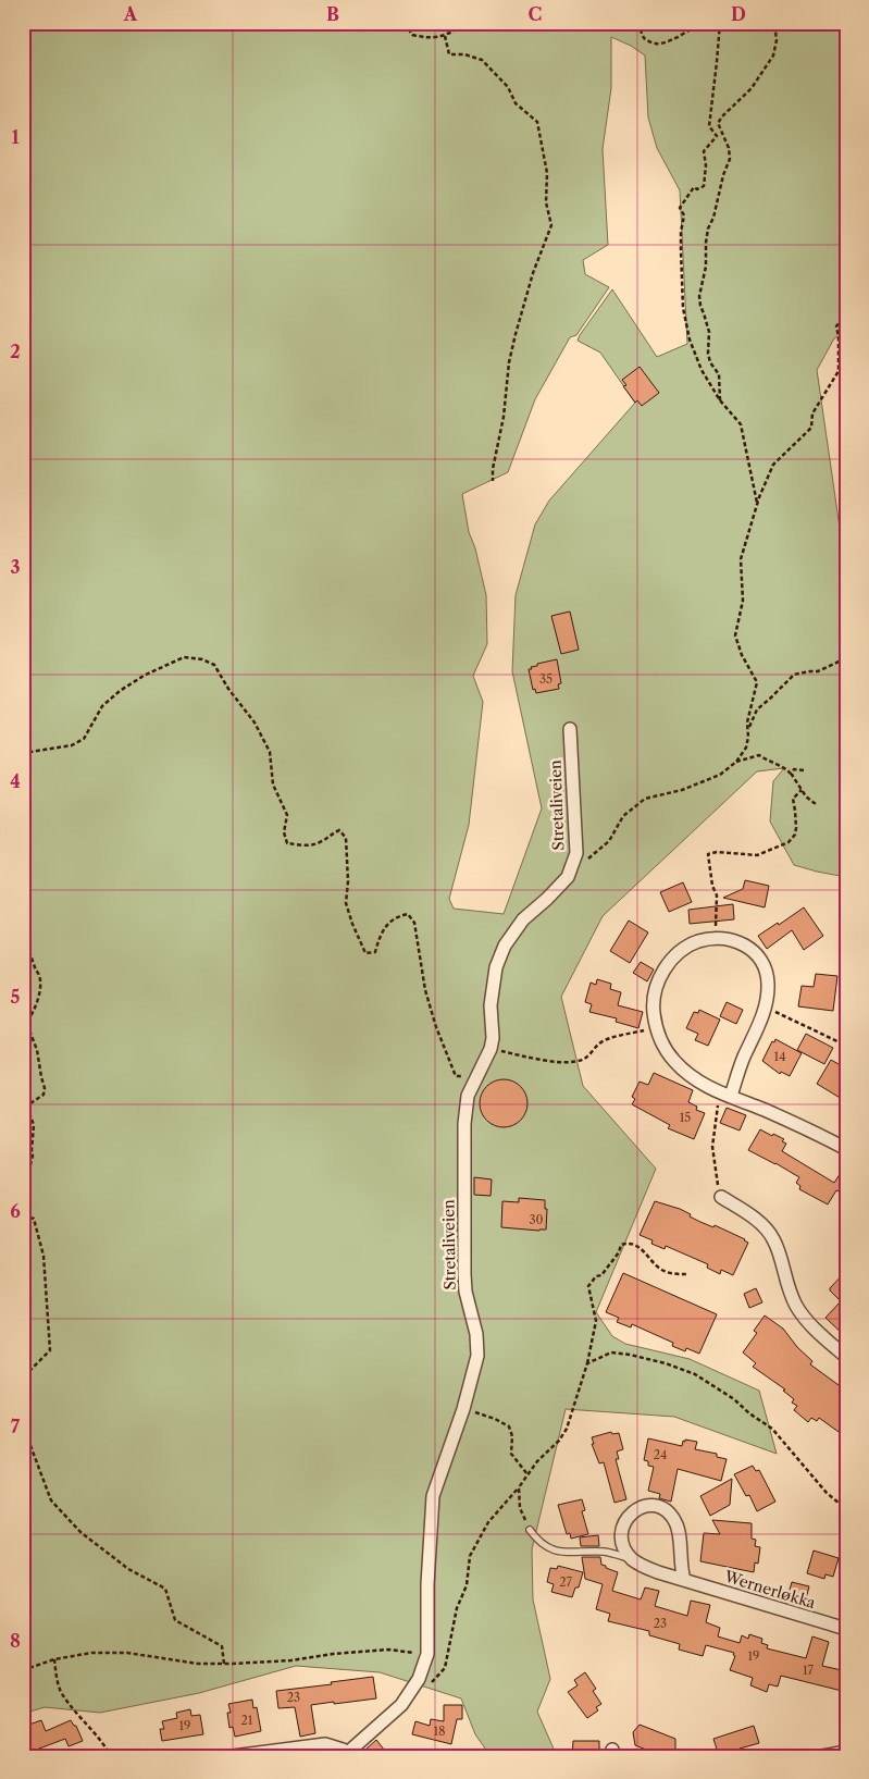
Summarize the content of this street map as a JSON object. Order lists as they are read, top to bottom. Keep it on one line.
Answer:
{"streets":{"street":["Stretaliveien","Wernerløkka"]},"house_numbers":["35","14","15","30","24","27","23","19","17","23","21","19","18"],"grid":{"columns":["A","B","C","D"],"rows":["1","2","3","4","5","6","7","8"]}}
